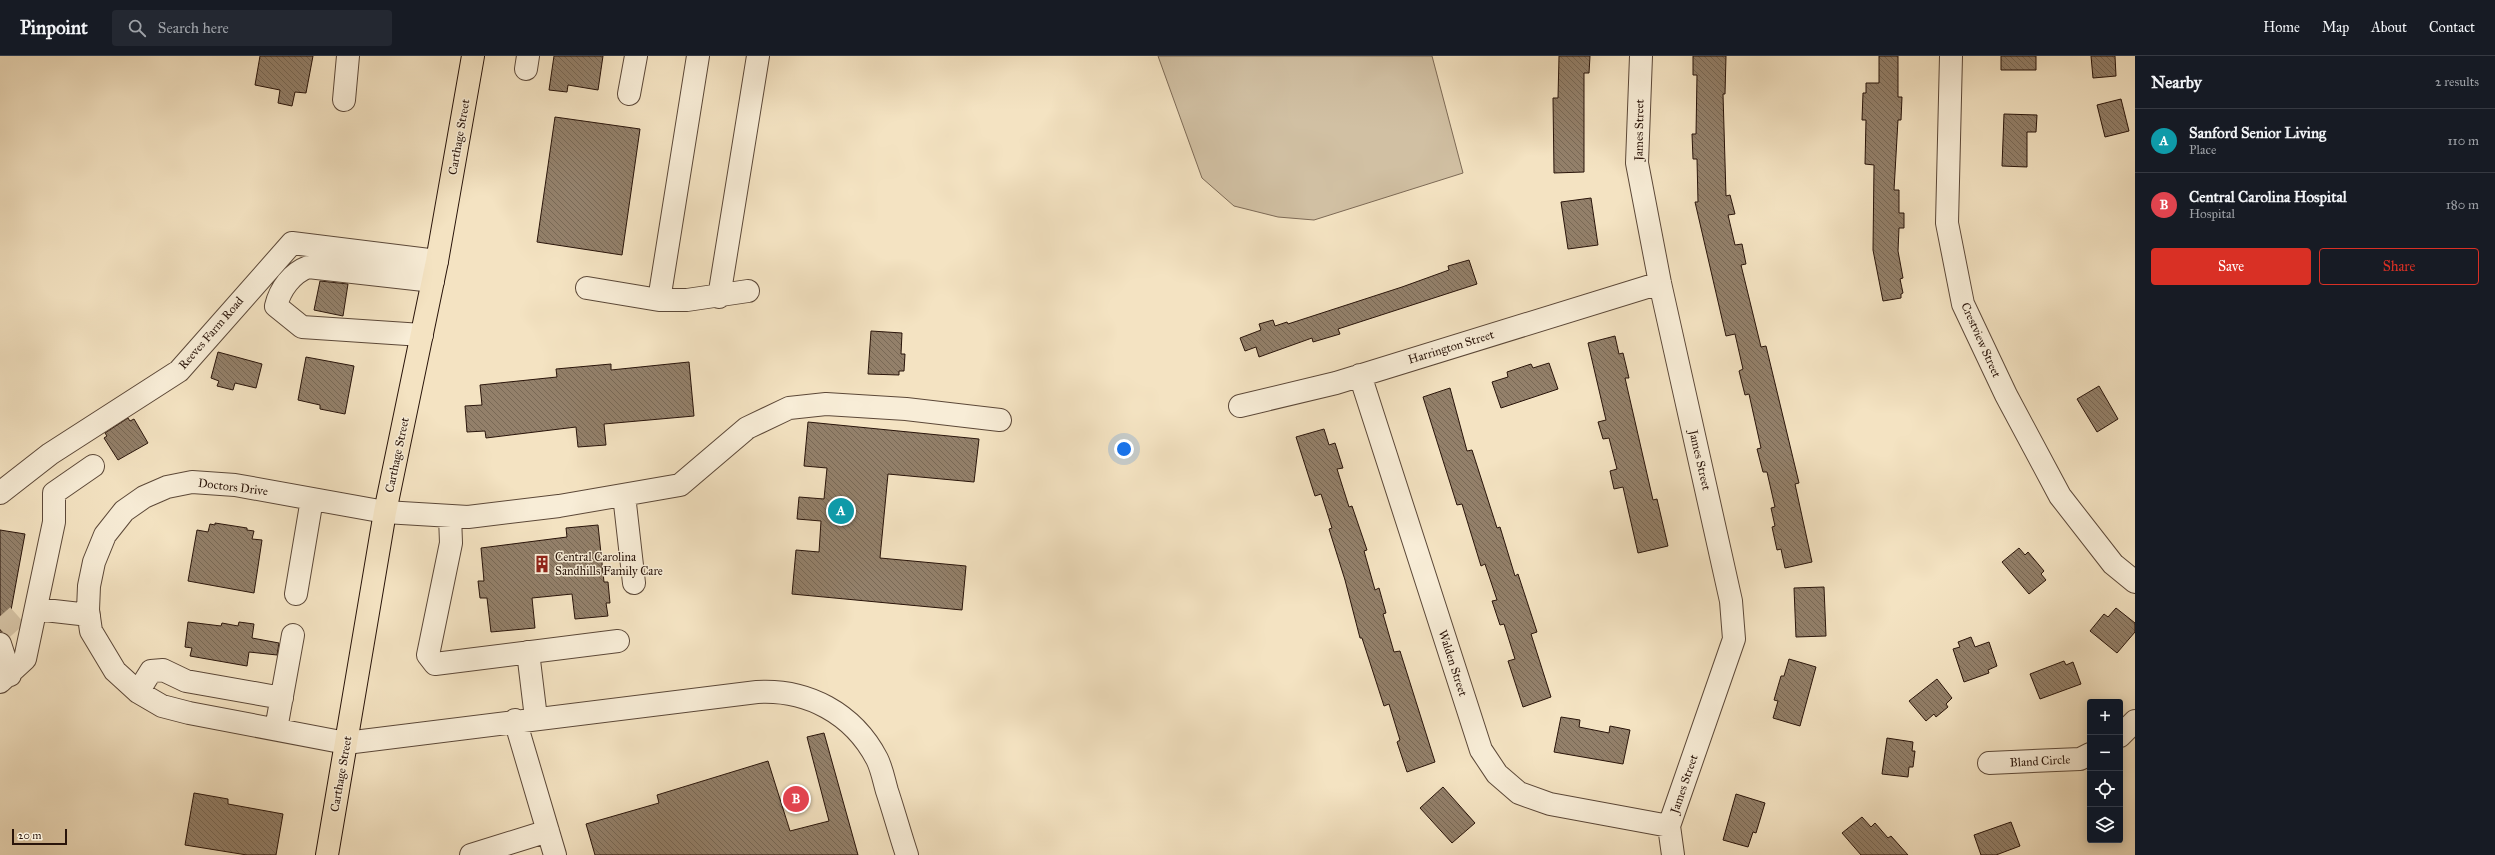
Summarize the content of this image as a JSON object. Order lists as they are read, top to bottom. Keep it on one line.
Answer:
{"streets":{"main road":["Carthage Street"],"street":["James Street","Reeves Farm Road","Crestview Street","Harrington Street","Doctors Drive","Walden Street","Bland Circle"]},"crossings":[["James Street","Harrington Street"],["James Street","Walden Street"],["Carthage Street","Reeves Farm Road"],["Carthage Street","Doctors Drive"],["Harrington Street","Walden Street"]],"places":{"building":["Central Carolina Sandhills Family Care"]},"scale_bar":"20 m","page":{"header":"Pinpoint","search":"Search here","nav":["Home","Map","About","Contact"],"heading":["Nearby","2 results"],"list":[{"mark":"A","name":"Sanford Senior Living","note":"Place","value":"110 m"},{"mark":"B","name":"Central Carolina Hospital","note":"Hospital","value":"180 m"}],"buttons":["Save","Share"],"pins":["A","B"],"map_buttons":["+","−"],"scale":"20 m"}}
